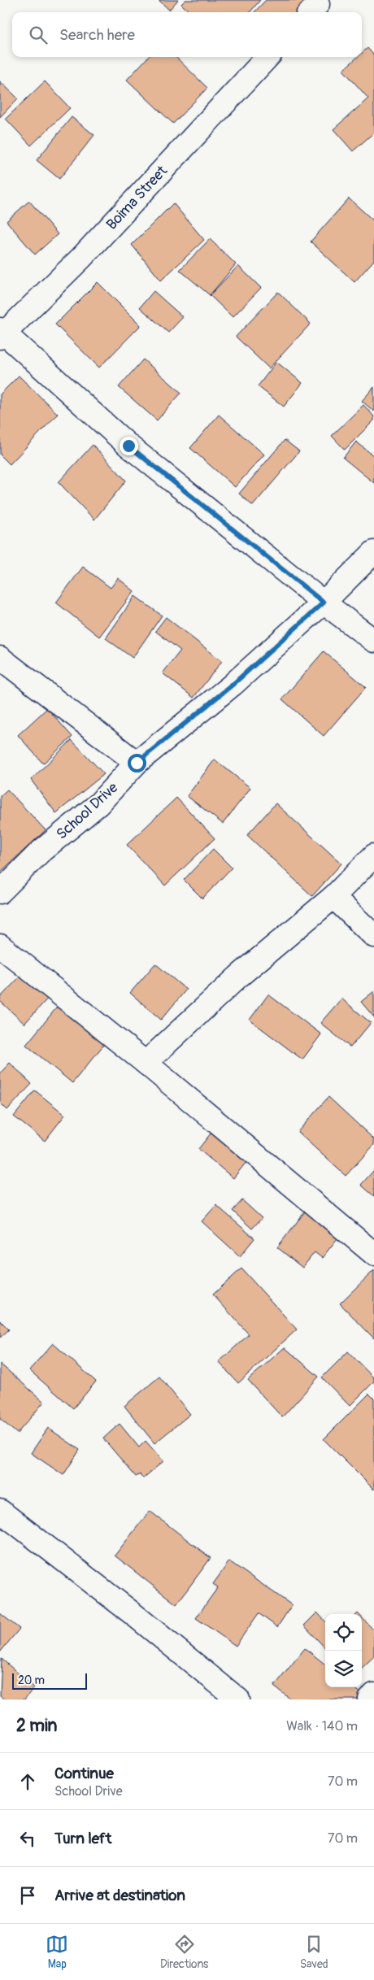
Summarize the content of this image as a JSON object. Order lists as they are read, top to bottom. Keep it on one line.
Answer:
{"streets":{"street":["Boima Street","School Drive"]},"scale_bar":"20 m","page":{"search":"Search here","scale":"20 m","heading":["2 min","Walk · 140 m"],"list":[["Continue","School Drive","70 m"],["Turn left","70 m"],"Arrive at destination"],"nav":["Map","Directions","Saved"]}}
